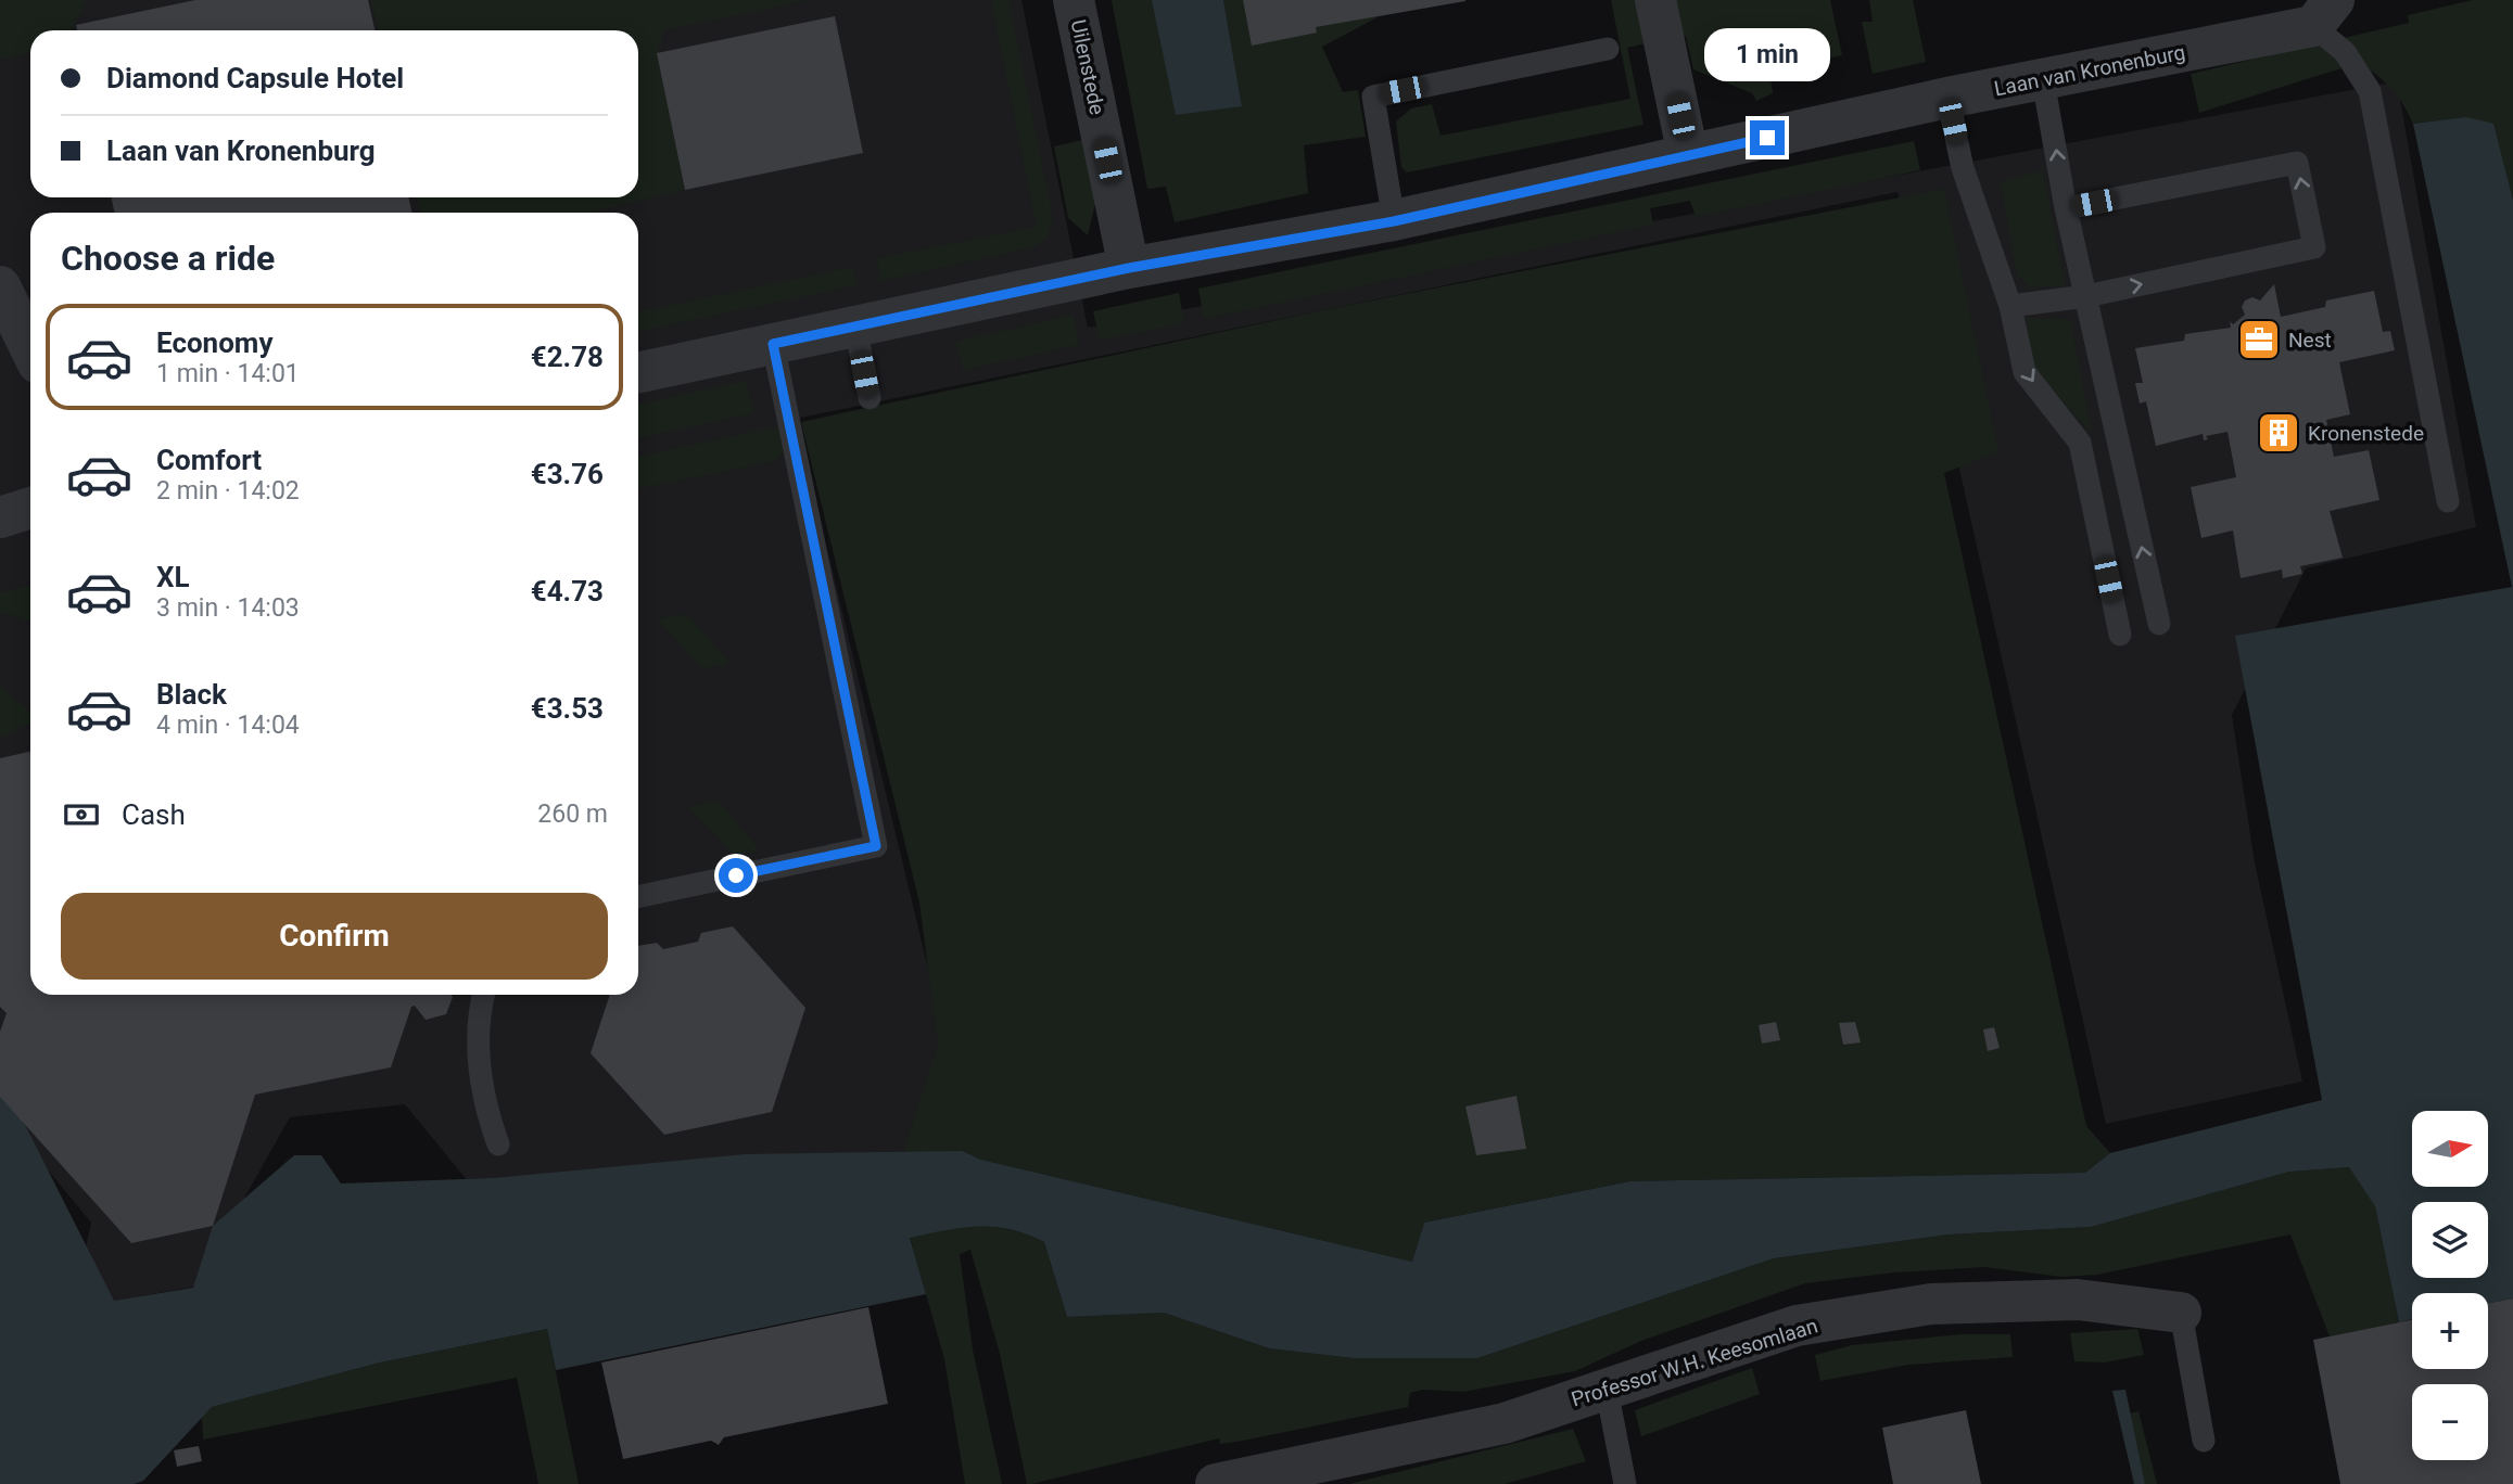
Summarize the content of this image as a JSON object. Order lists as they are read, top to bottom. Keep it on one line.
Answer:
{"streets":{"street":["Uilenstede","Laan van Kronenburg","Professor W.H. Keesomlaan"]},"crossings":[["Uilenstede","Laan van Kronenburg"]],"places":{"office":["Nest"],"building":["Kronenstede"]},"north":"right","page":{"bubble":"1 min","banner":["Diamond Capsule Hotel","Laan van Kronenburg"],"heading":"Choose a ride","list":[{"name":"Economy","note":"1 min · 14:01","value":"€2.78"},{"name":"Comfort","note":"2 min · 14:02","value":"€3.76"},{"name":"XL","note":"3 min · 14:03","value":"€4.73"},{"name":"Black","note":"4 min · 14:04","value":"€3.53"}],"pay":["Cash","260 m"],"buttons":"Confirm","map_buttons":["+","−"]}}
